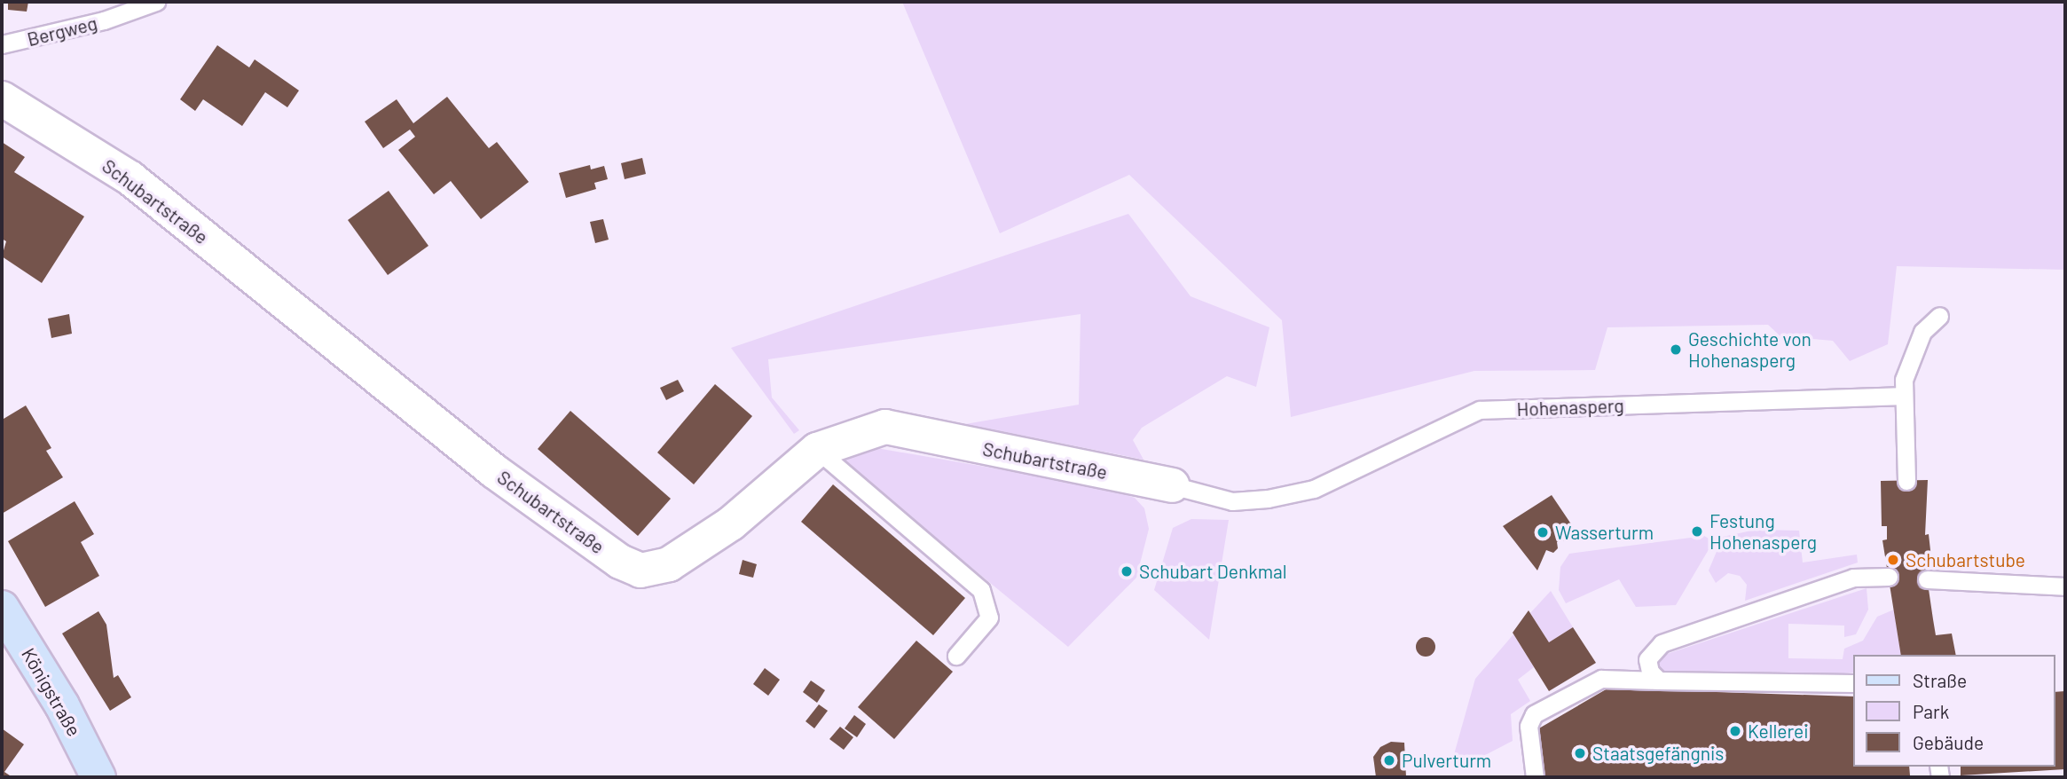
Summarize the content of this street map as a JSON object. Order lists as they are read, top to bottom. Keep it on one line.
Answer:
{"streets":{"main road":["Königstraße"],"street":["Schubartstraße"],"lane":["Bergweg","Hohenasperg"]},"crossings":[["Schubartstraße","Hohenasperg"]],"places":["Geschichte von Hohenasperg","Festung Hohenasperg","Wasserturm","Schubartstube","Schubart Denkmal","Kellerei","Staatsgefängnis","Pulverturm"],"legend":["Straße","Park","Gebäude"]}
